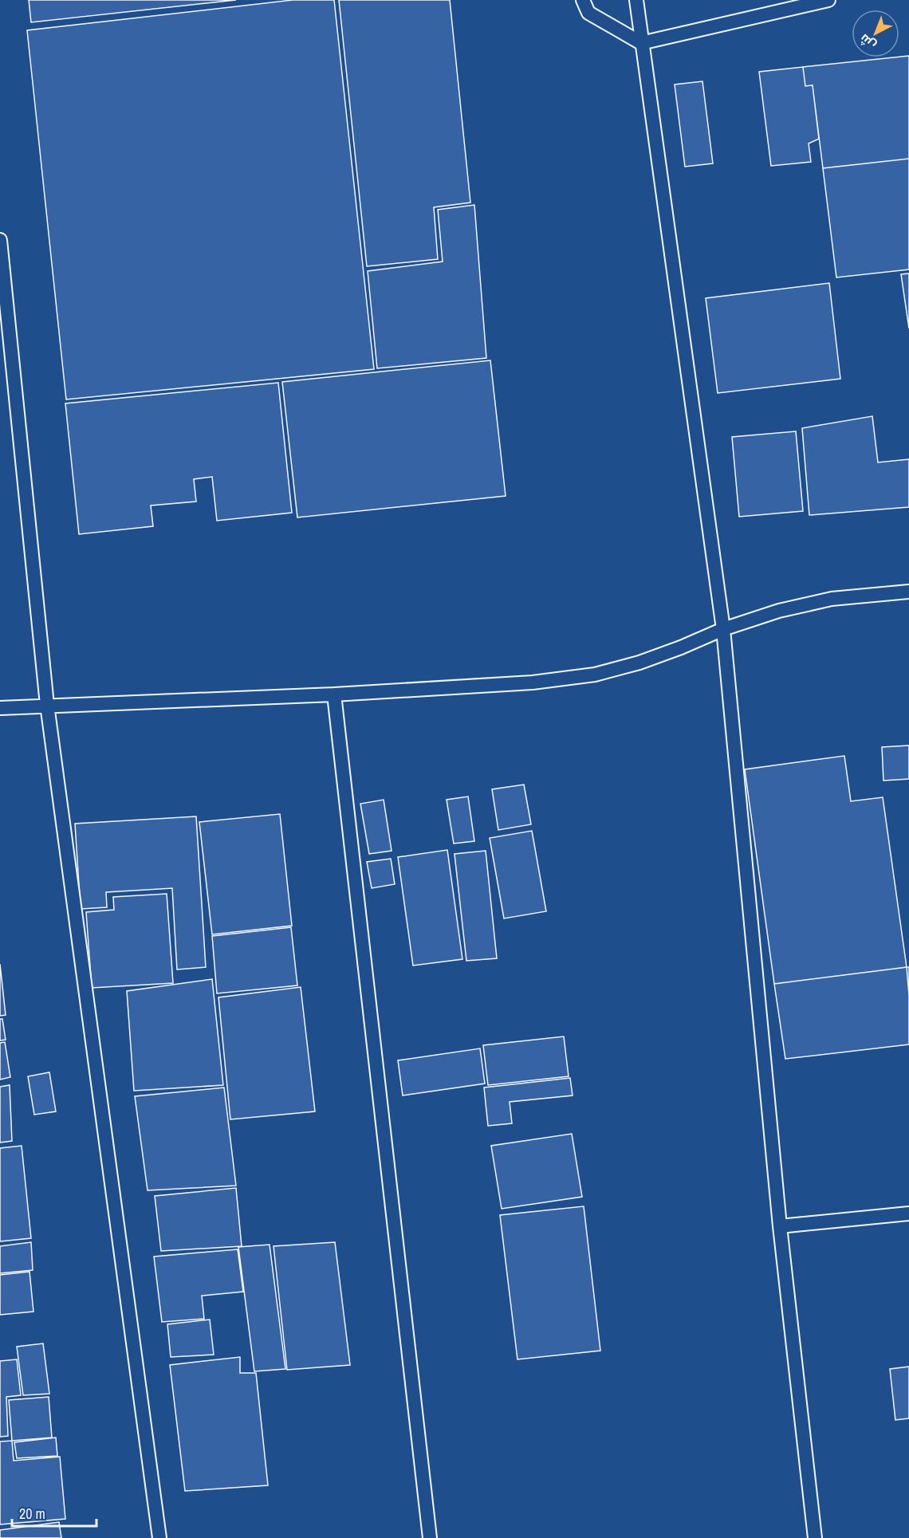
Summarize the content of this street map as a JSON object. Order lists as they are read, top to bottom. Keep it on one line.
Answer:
{"scale_bar":"20 m","north":"bottom left"}
